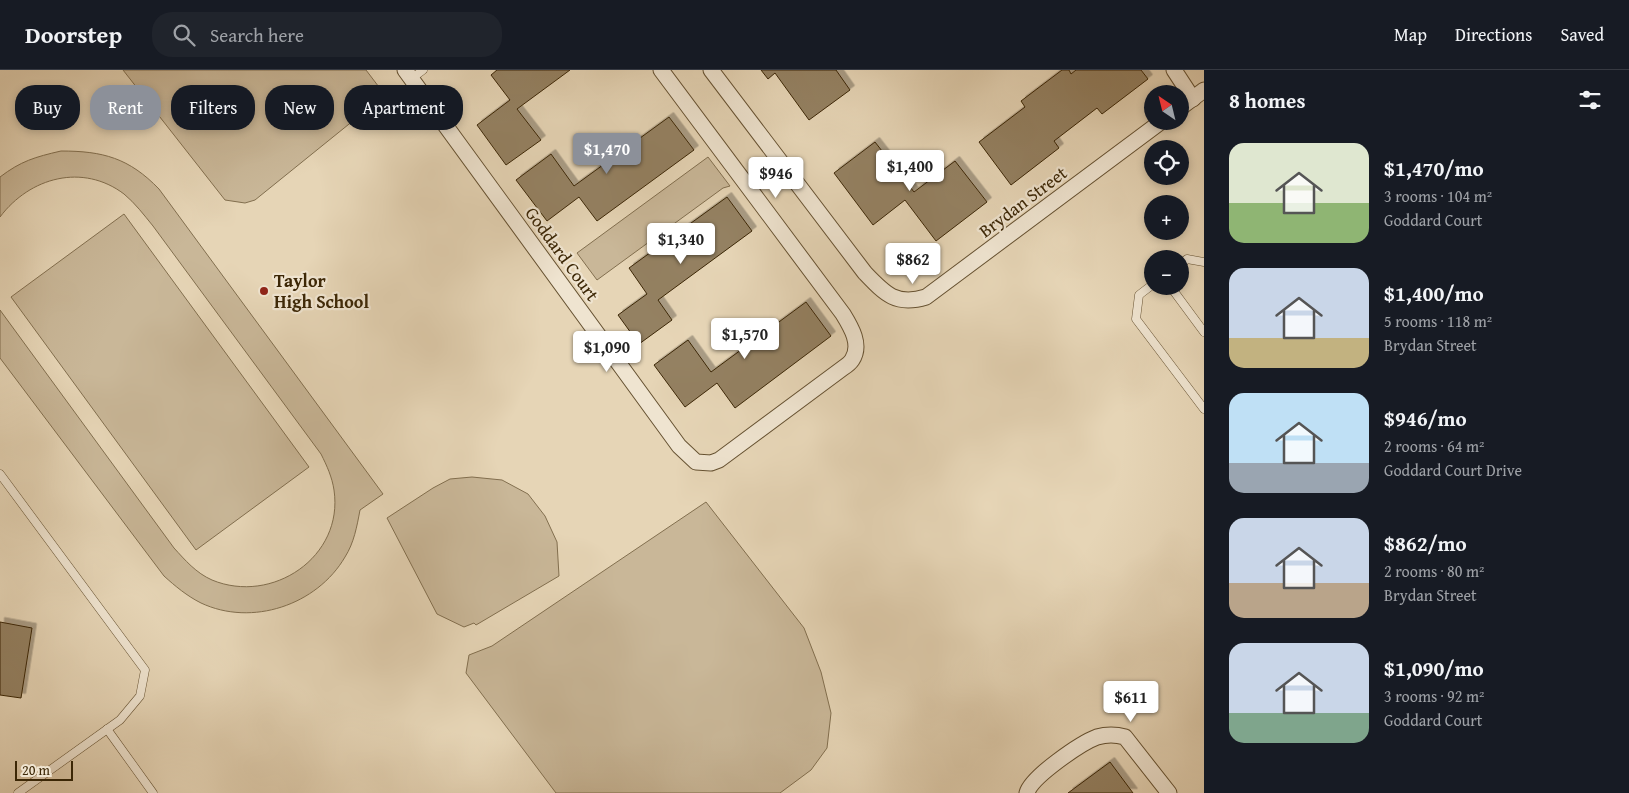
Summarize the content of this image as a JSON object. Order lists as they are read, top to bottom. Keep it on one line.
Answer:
{"streets":{"street":["Brydan Street","Goddard Court"]},"places":["Taylor High School"],"scale_bar":"20 m","north":"top left","page":{"header":"Doorstep","search":"Search here","nav":["Map","Directions","Saved"],"heading":"8 homes","map_buttons":["+","−"],"chip":["Buy","Rent","Filters","New","Apartment"],"list":[{"name":"$1,470/mo","note":"3 rooms · 104 m² · Goddard Court"},{"name":"$1,400/mo","note":"5 rooms · 118 m² · Brydan Street"},{"name":"$946/mo","note":"2 rooms · 64 m² · Goddard Court Drive"},{"name":"$862/mo","note":"2 rooms · 80 m² · Brydan Street"},{"name":"$1,090/mo","note":"3 rooms · 92 m² · Goddard Court"}],"price":["$1,470","$1,400","$946","$1,340","$862","$1,570","$1,090","$611"],"scale":"20 m"}}
